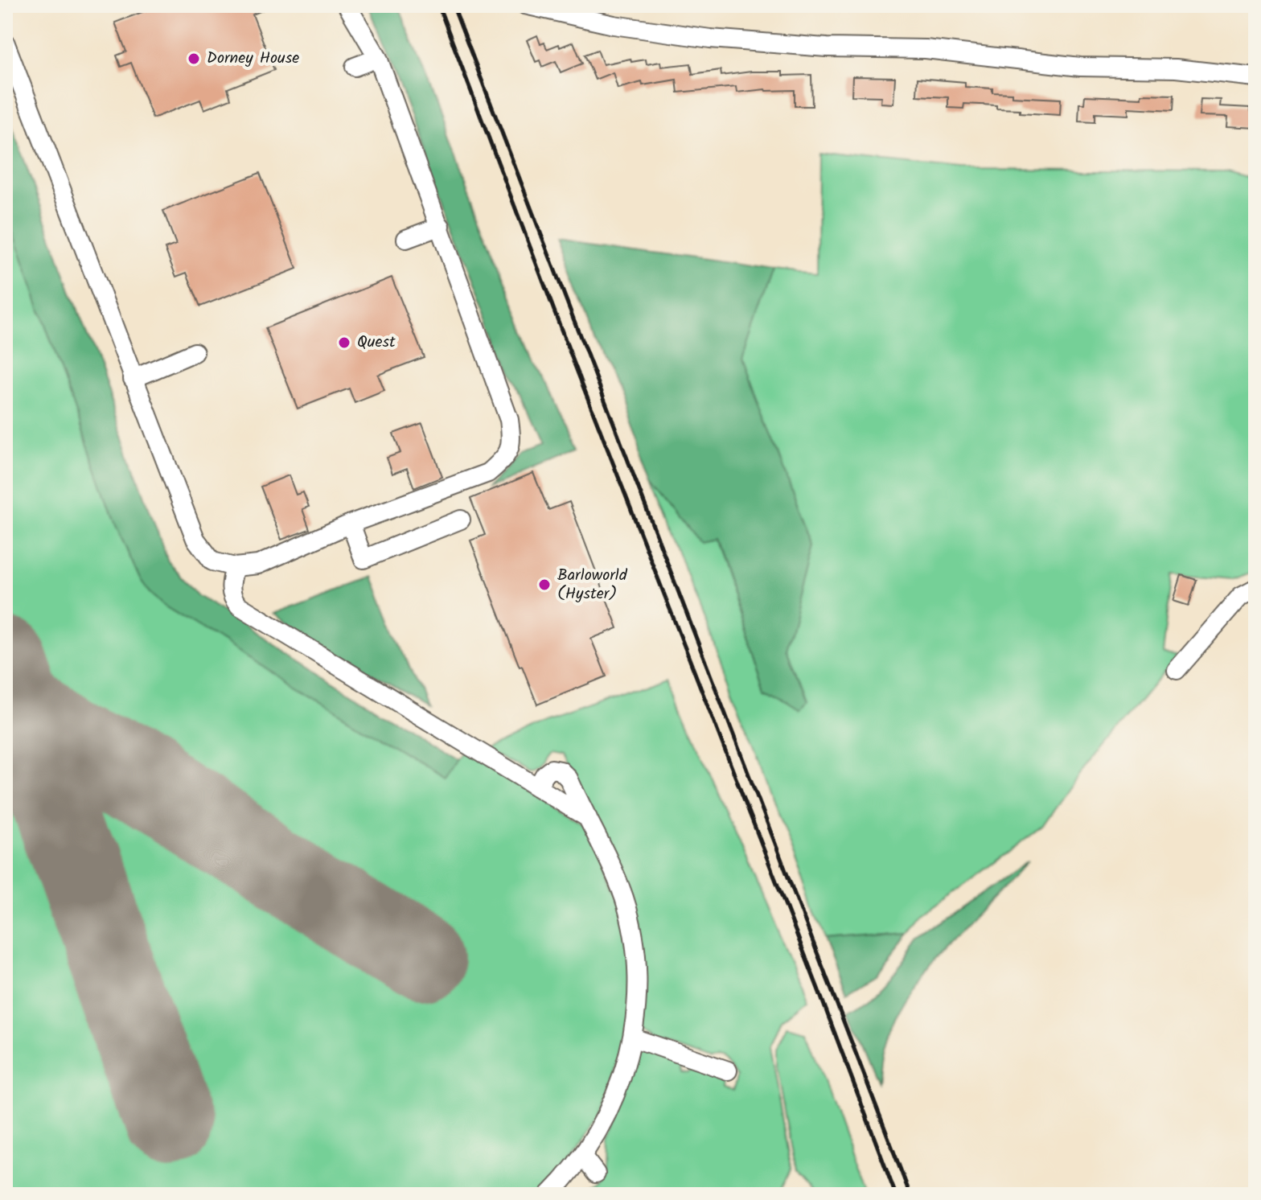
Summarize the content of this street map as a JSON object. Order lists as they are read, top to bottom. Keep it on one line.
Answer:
{"places":["Dorney House","Quest","Barloworld (Hyster)"]}
